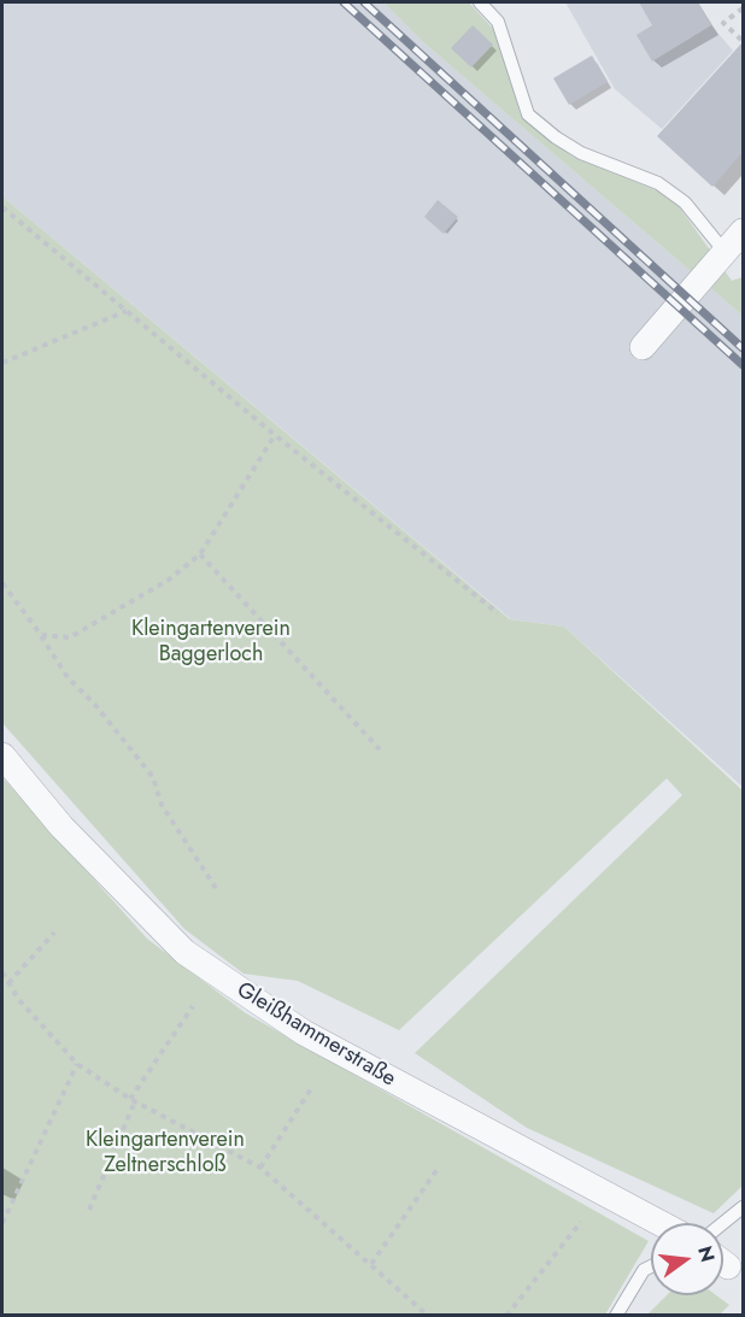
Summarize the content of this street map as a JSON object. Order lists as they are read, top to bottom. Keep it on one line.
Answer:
{"streets":{"street":["Gleißhammerstraße"]},"parks":["Kleingartenverein Baggerloch","Kleingartenverein Zeltnerschloß"],"north":"right"}
